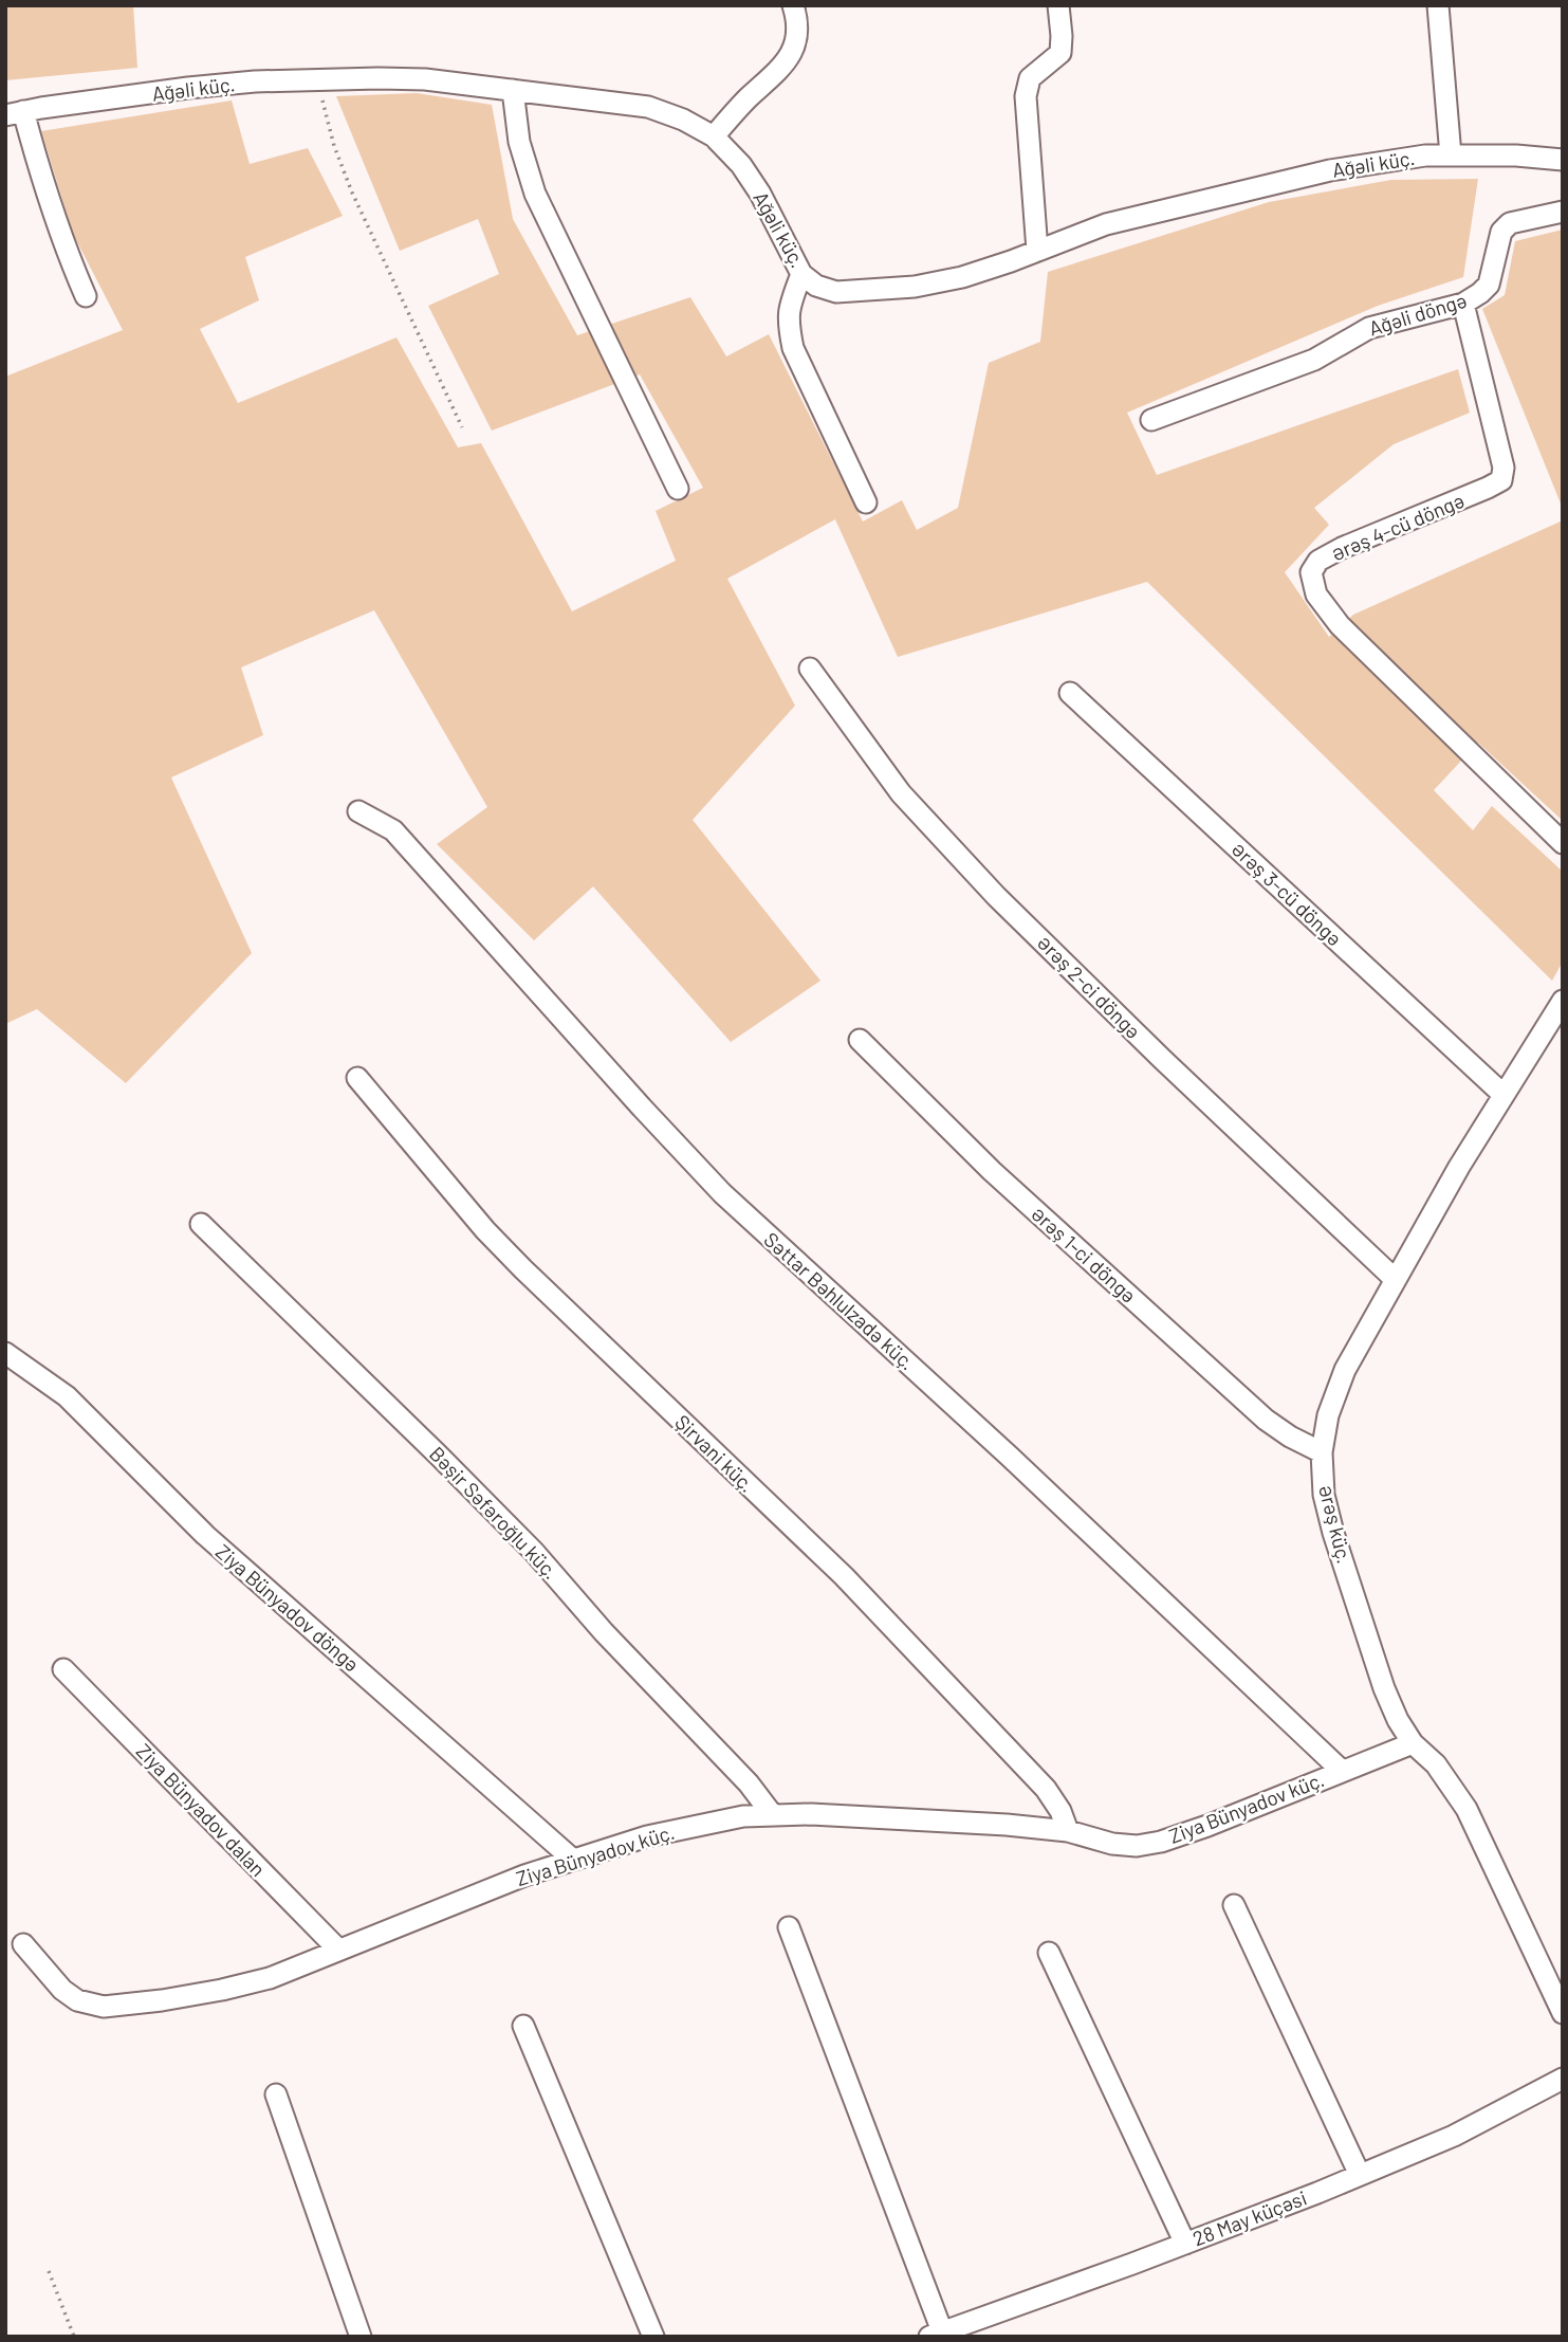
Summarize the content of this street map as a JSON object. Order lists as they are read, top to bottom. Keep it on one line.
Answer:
{"streets":{"street":["Ağəli küç.","Ağəli döngə","Ərəş 4-cü döngə","Ərəş 3-cü döngə","Ərəş 2-ci döngə","Ərəş 1-ci döngə","Səttar Bəhlulzadə küç.","Şirvani küç.","Bəşir Səfəroğlu küç.","Ərəş küç.","Ziya Bünyadov döngə","Ziya Bünyadov küç.","Ziya Bünyadov dalan","28 May küçəsi"]},"crossings":[["Ağəli döngə","Ərəş 4-cü döngə"],["Ərəş 3-cü döngə","Ərəş küç."],["Ərəş 2-ci döngə","Ərəş küç."],["Ərəş 1-ci döngə","Ərəş küç."],["Səttar Bəhlulzadə küç.","Ziya Bünyadov küç."],["Şirvani küç.","Ziya Bünyadov küç."],["Bəşir Səfəroğlu küç.","Ziya Bünyadov küç."],["Ərəş küç.","Ziya Bünyadov küç."],["Ziya Bünyadov döngə","Ziya Bünyadov küç."],["Ziya Bünyadov küç.","Ziya Bünyadov dalan"]]}
